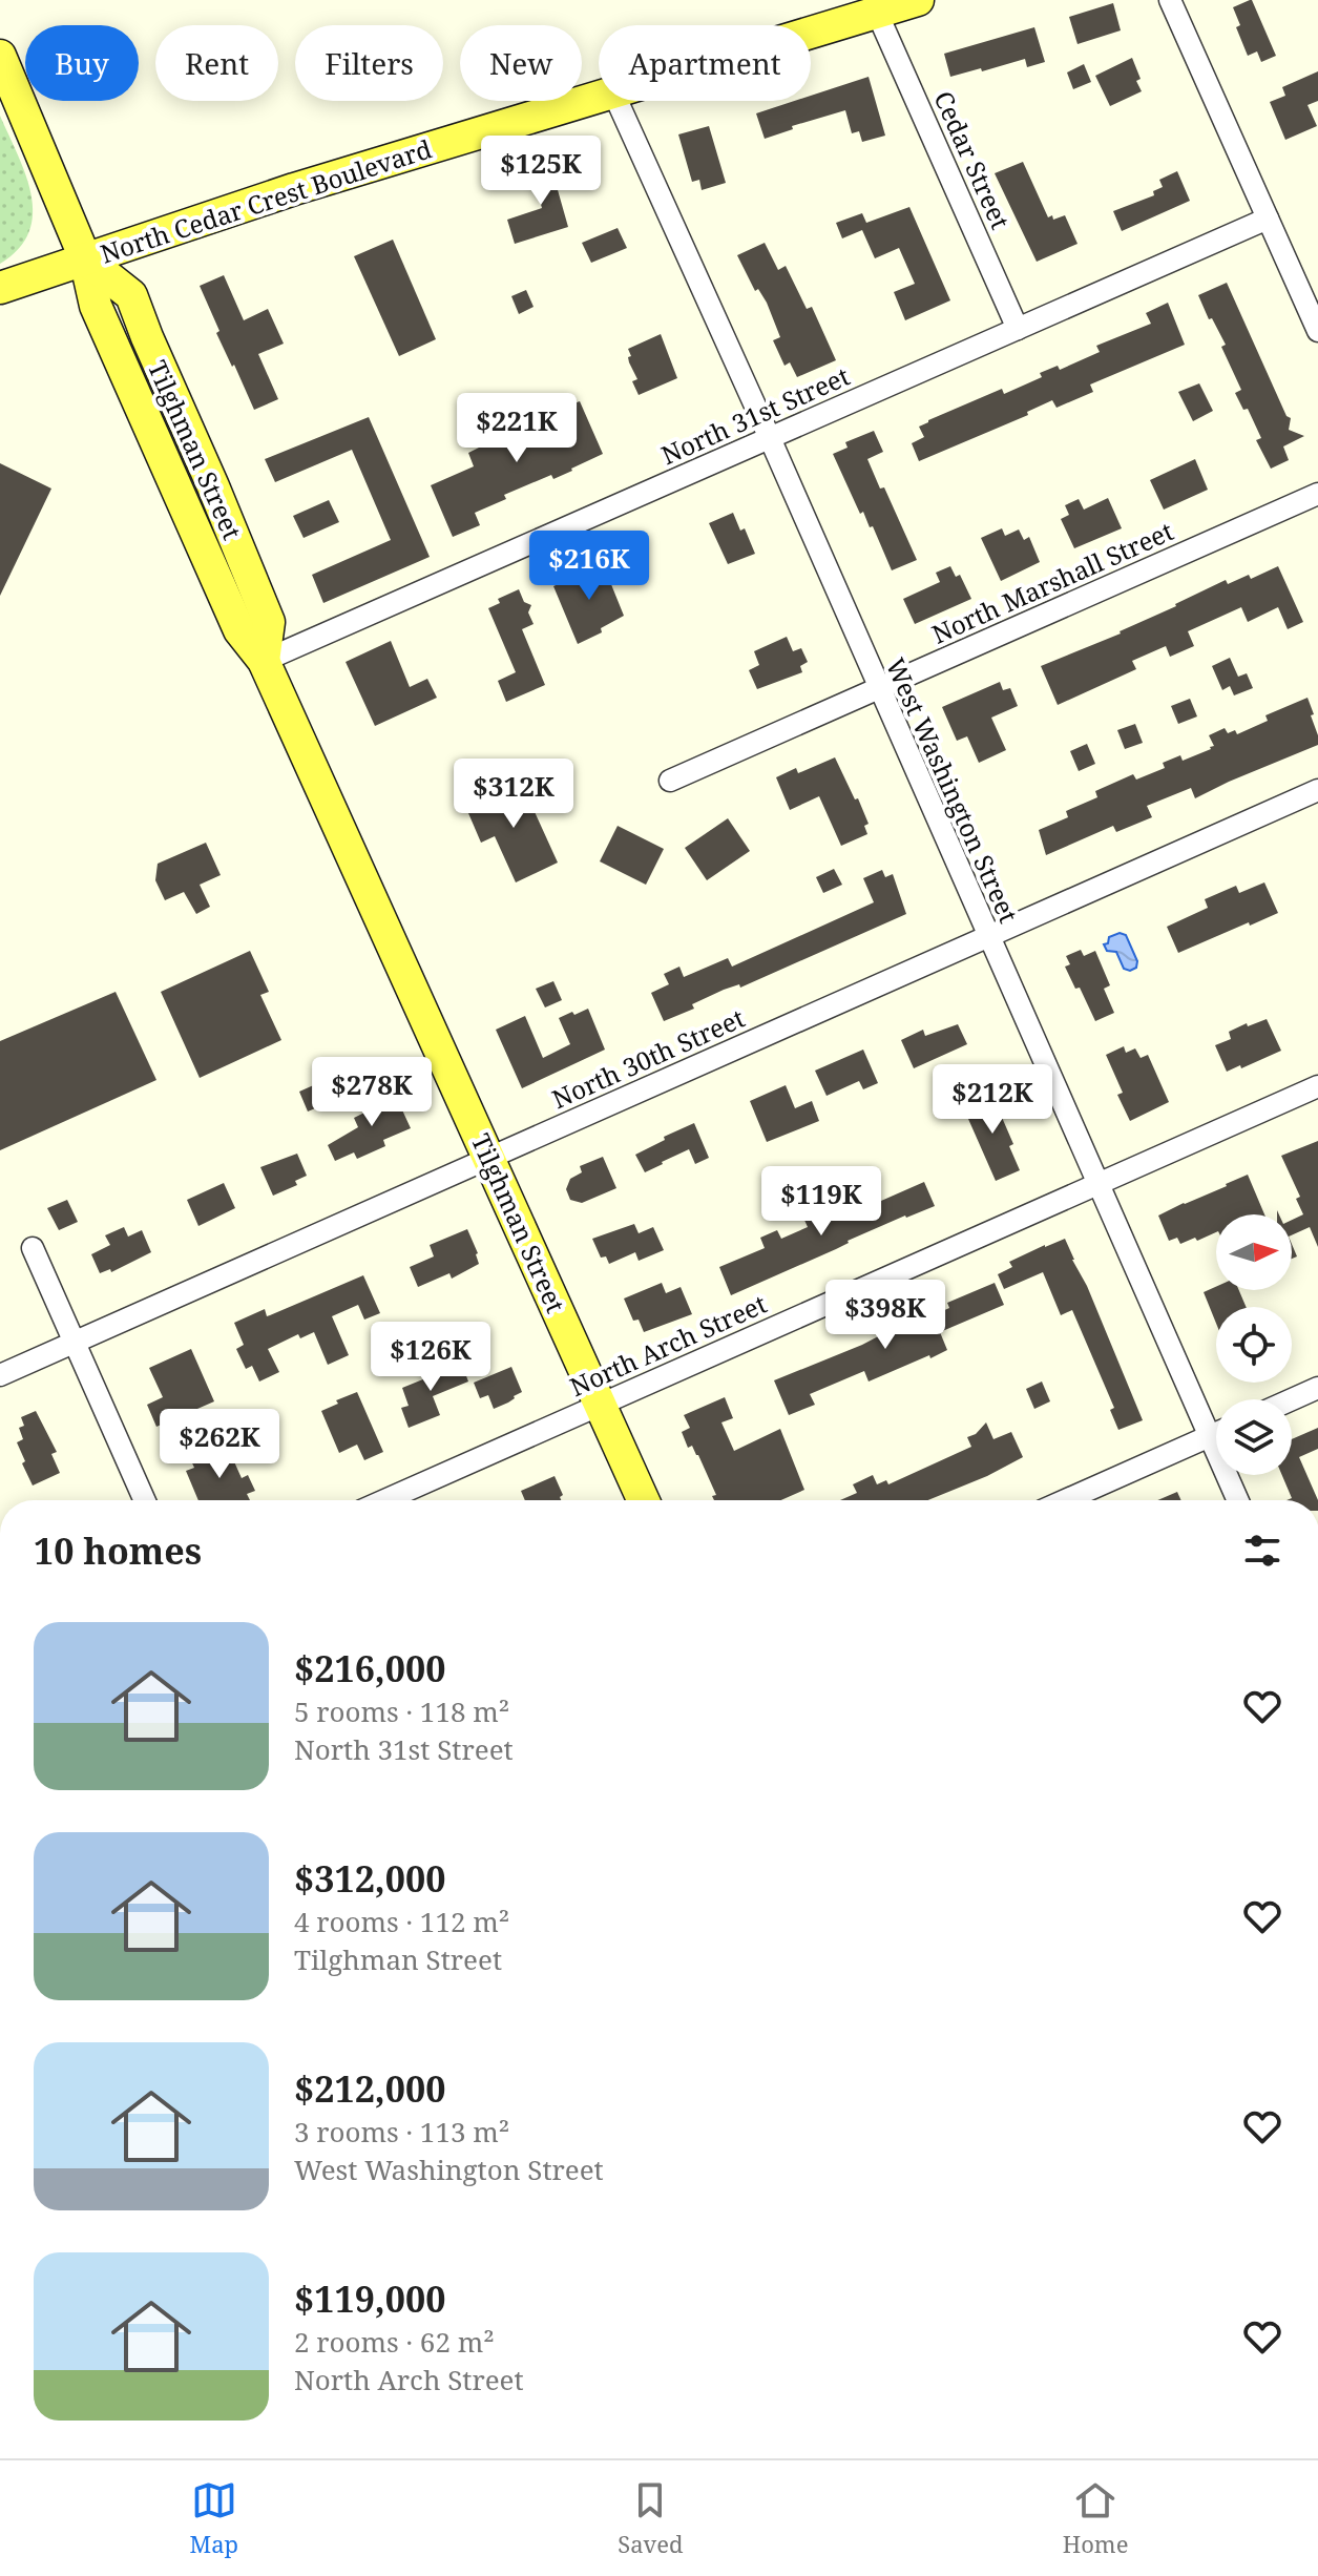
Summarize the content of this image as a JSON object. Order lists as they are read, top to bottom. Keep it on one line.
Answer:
{"streets":{"main road":["North Cedar Crest Boulevard","Tilghman Street"],"street":["Cedar Street","North 31st Street","North Marshall Street","West Washington Street","North 30th Street","North Arch Street"]},"crossings":[["Cedar Street","North Cedar Crest Boulevard"],["Cedar Street","North 31st Street"],["North Cedar Crest Boulevard","Tilghman Street"],["North 31st Street","Tilghman Street"],["North 31st Street","West Washington Street"],["Tilghman Street","North 30th Street"],["Tilghman Street","North Arch Street"],["North Marshall Street","West Washington Street"],["West Washington Street","North 30th Street"],["West Washington Street","North Arch Street"]],"north":"right","page":{"chip":["Buy","Rent","Filters","New","Apartment"],"price":["$125K","$221K","$216K","$312K","$278K","$212K","$119K","$398K","$126K","$262K"],"heading":"10 homes","list":[{"name":"$216,000","note":"5 rooms · 118 m² · North 31st Street"},{"name":"$312,000","note":"4 rooms · 112 m² · Tilghman Street"},{"name":"$212,000","note":"3 rooms · 113 m² · West Washington Street"},{"name":"$119,000","note":"2 rooms · 62 m² · North Arch Street"}],"tabs":["Map","Saved","Home"]}}
